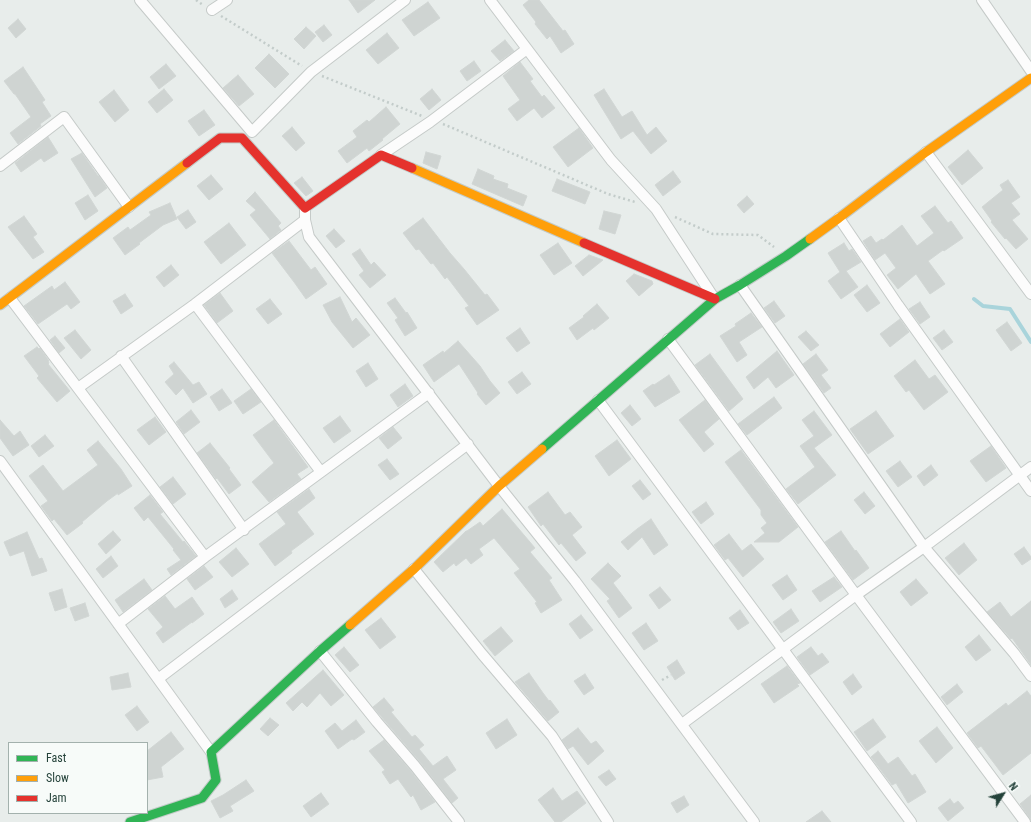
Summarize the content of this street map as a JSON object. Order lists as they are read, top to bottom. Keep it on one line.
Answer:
{"legend":["Fast","Slow","Jam"],"north":"top right"}
